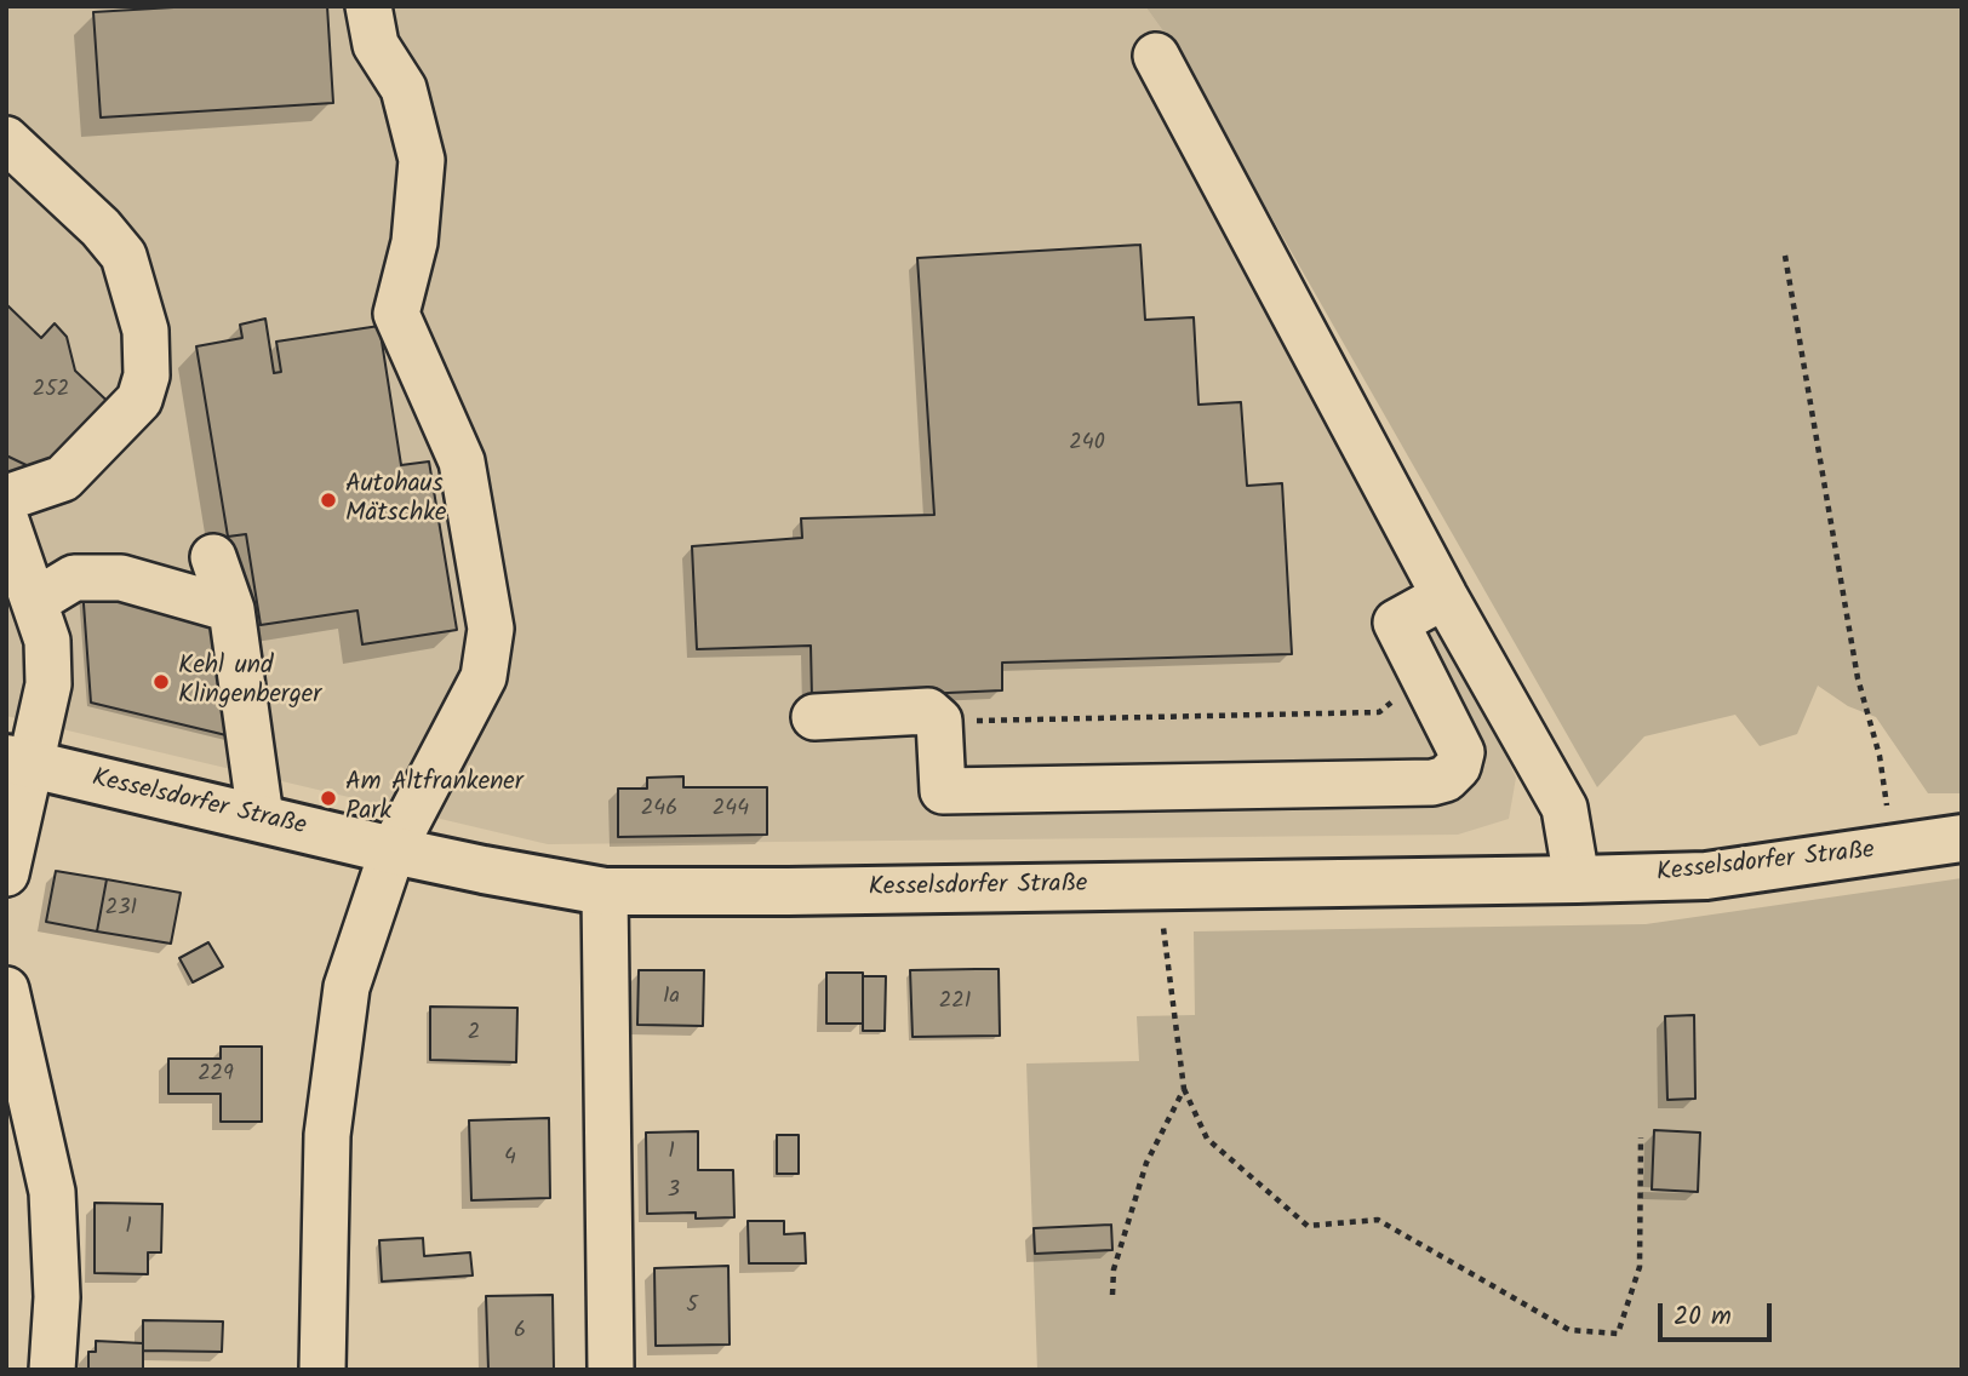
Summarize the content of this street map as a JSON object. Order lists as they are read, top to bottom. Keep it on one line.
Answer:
{"streets":{"main road":["Kesselsdorfer Straße"]},"places":["Autohaus Mätschke","Kehl und Klingenberger","Am Altfrankener Park"],"house_numbers":["252","240","246","244","231","1a","221","2","229","1","4","3","1","5","6"],"scale_bar":"20 m"}
